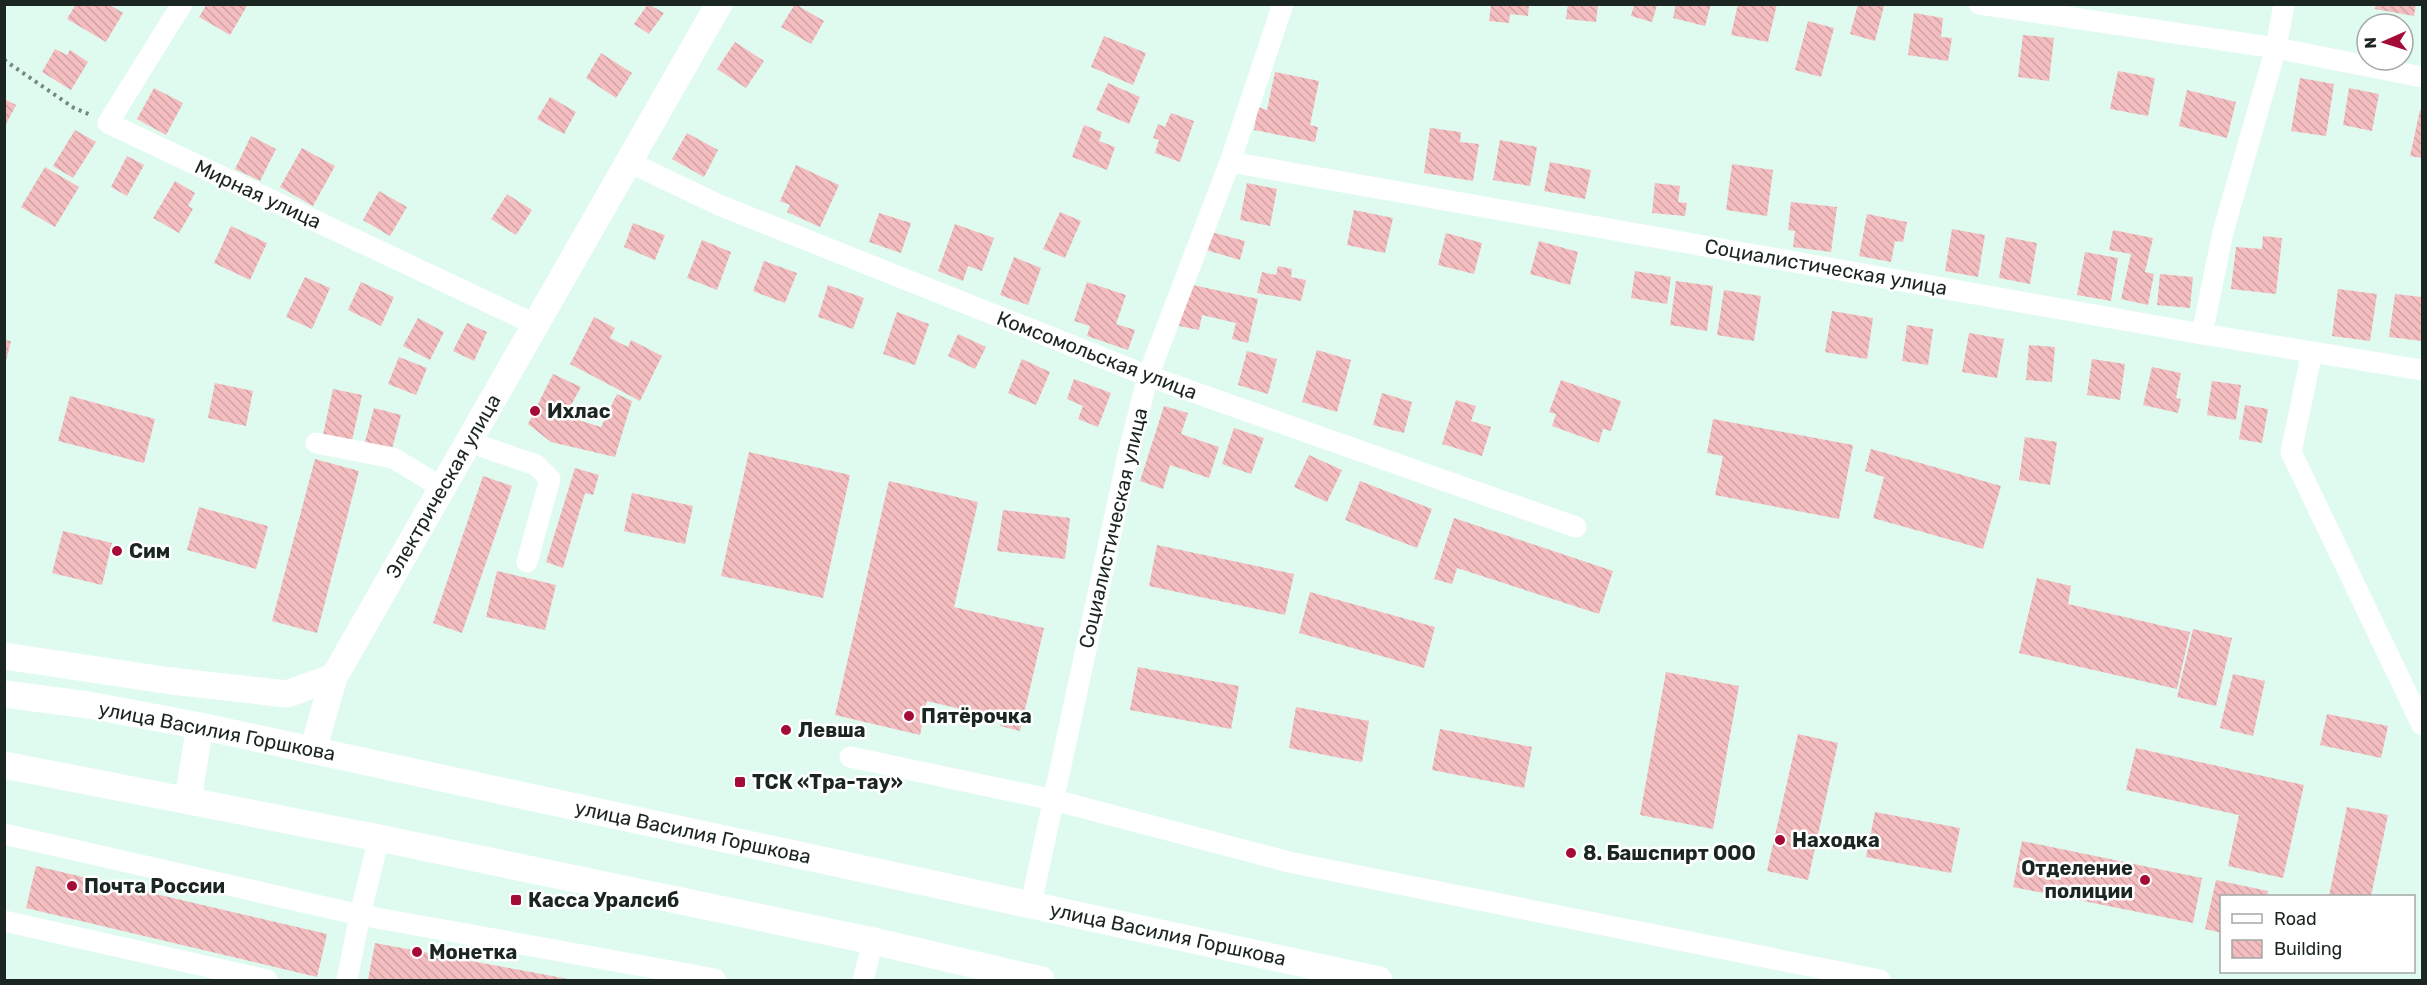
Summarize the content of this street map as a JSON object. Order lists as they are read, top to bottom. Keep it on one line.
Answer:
{"streets":{"main road":["Электрическая улица","улица Василия Горшкова"],"street":["Мирная улица","Социалистическая улица","Комсомольская улица"]},"crossings":[["Мирная улица","Электрическая улица"],["Социалистическая улица","Комсомольская улица"],["Социалистическая улица","улица Василия Горшкова"],["Комсомольская улица","Электрическая улица"],["Электрическая улица","улица Василия Горшкова"]],"places":{"other":["Ихлас","Сим","Пятёрочка","Левша","Находка","8. Башспирт ООО","Отделение полиции","Почта России","Монетка"],"transit":["ТСК «Тра-тау»","Касса Уралсиб"]},"legend":["Road","Building"],"north":"left"}
